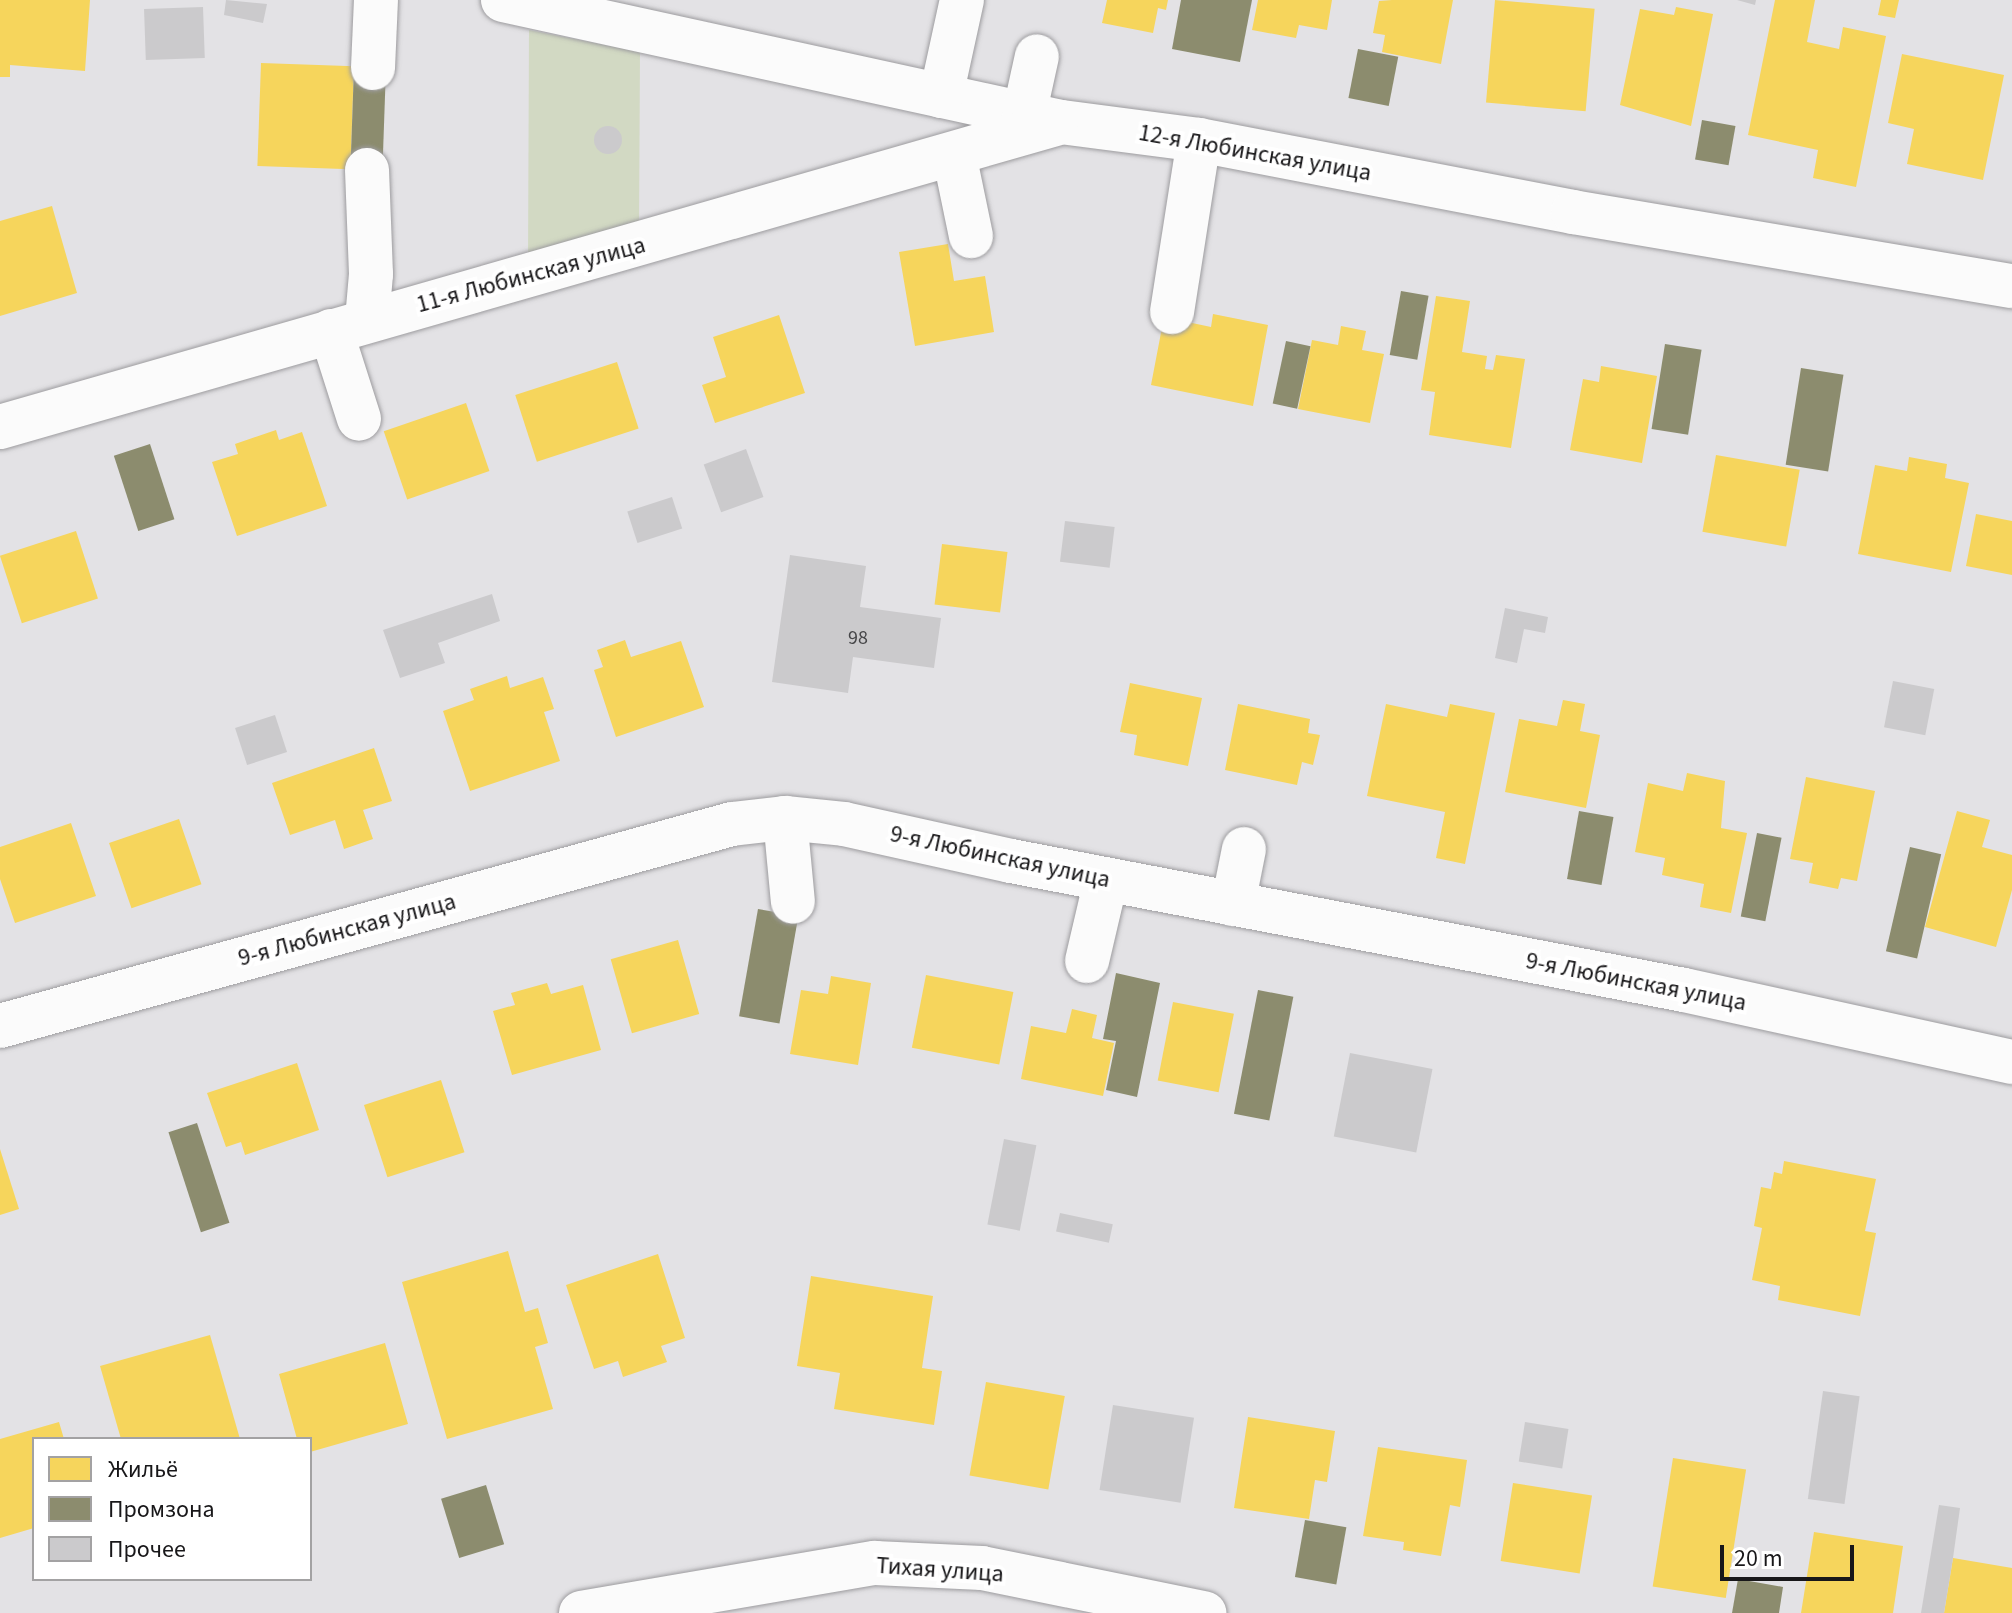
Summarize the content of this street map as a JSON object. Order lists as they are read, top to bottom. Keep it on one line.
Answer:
{"streets":{"street":["12-я Любинская улица","11-я Любинская улица","9-я Любинская улица","Тихая улица"]},"crossings":[["12-я Любинская улица","11-я Любинская улица"]],"house_numbers":["98"],"legend":["Жильё","Промзона","Прочее"],"scale_bar":"20 m"}
